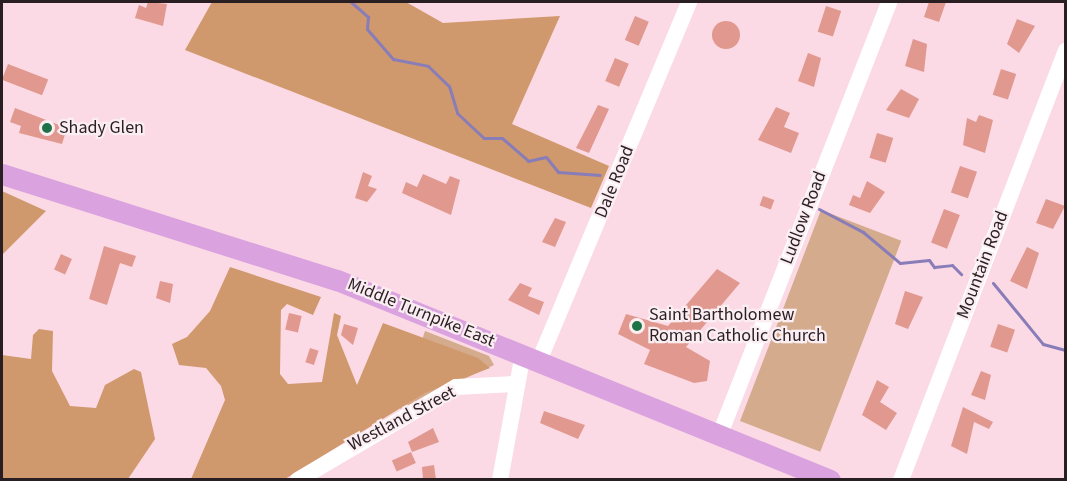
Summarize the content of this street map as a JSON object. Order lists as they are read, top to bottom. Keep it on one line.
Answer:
{"streets":{"main road":["Middle Turnpike East"],"street":["Dale Road","Ludlow Road","Mountain Road","Westland Street"]},"crossings":[["Dale Road","Middle Turnpike East"],["Dale Road","Westland Street"],["Ludlow Road","Middle Turnpike East"]],"places":["Shady Glen","Saint Bartholomew Roman Catholic Church"]}
